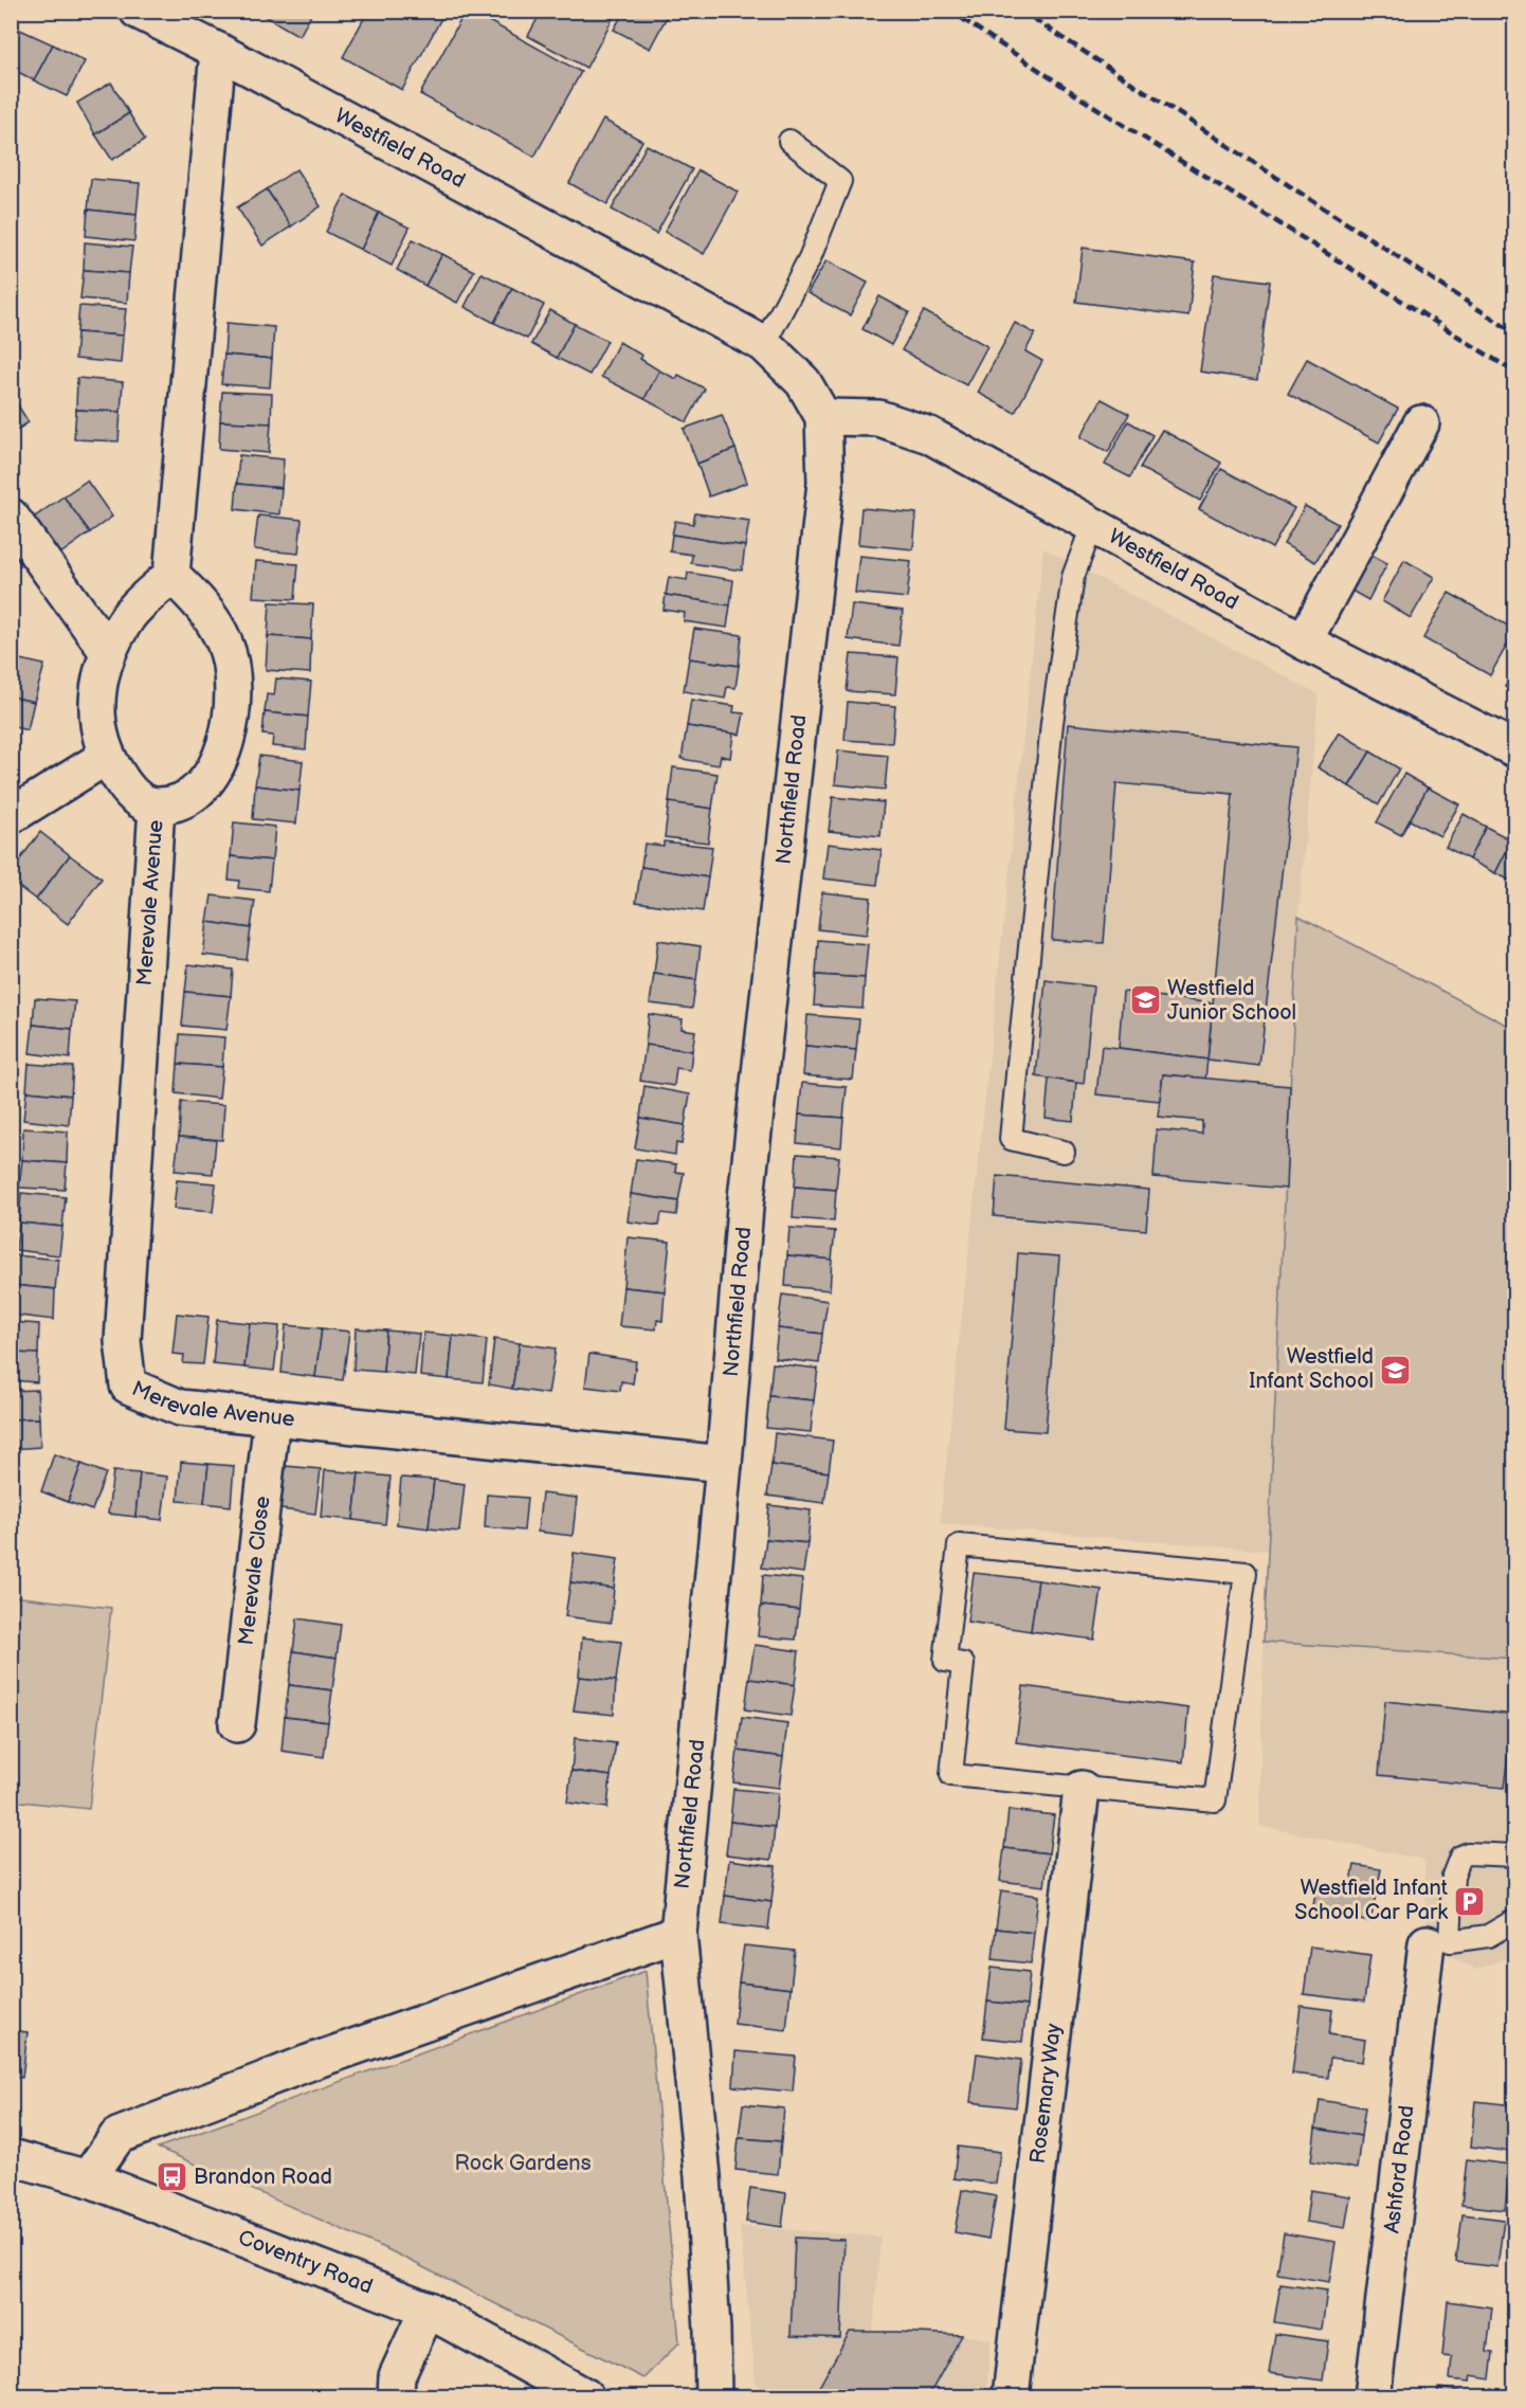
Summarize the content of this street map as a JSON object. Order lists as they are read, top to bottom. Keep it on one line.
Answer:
{"streets":{"street":["Westfield Road","Northfield Road","Merevale Avenue","Merevale Close","Rosemary Way","Ashford Road","Coventry Road"]},"crossings":[["Westfield Road","Northfield Road"],["Northfield Road","Merevale Avenue"],["Merevale Avenue","Merevale Close"]],"parks":["Rock Gardens"],"places":{"school or university":["Westfield Junior School","Westfield Infant School"],"parking":["Westfield Infant School Car Park"],"bus stop":["Brandon Road"]}}
